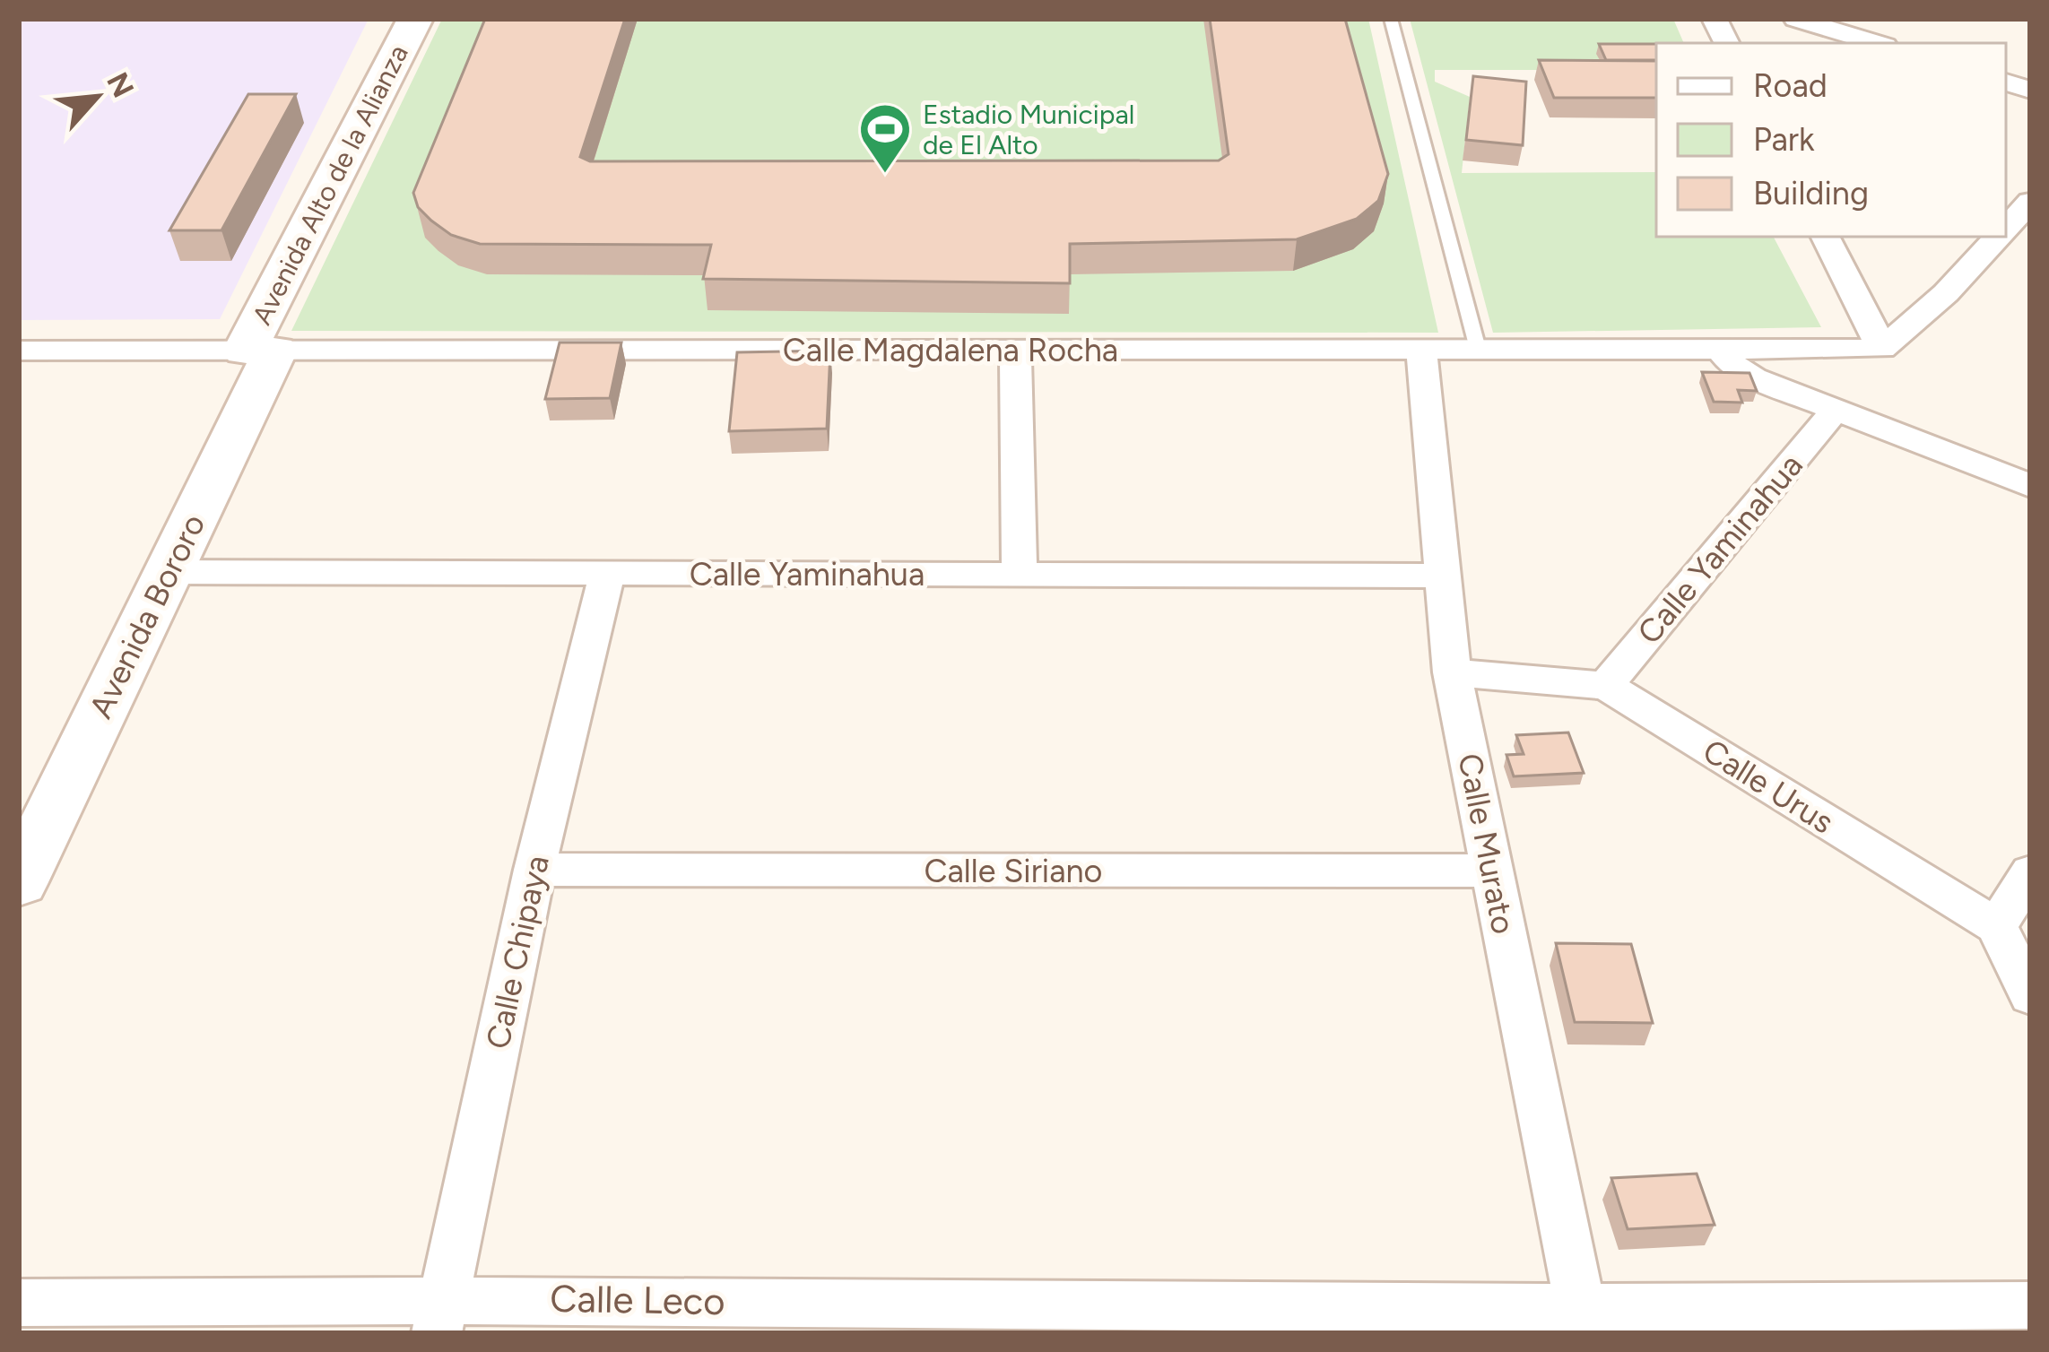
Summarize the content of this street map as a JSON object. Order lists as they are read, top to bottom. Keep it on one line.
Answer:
{"streets":{"street":["Avenida Alto de la Alianza","Calle Magdalena Rocha","Calle Yaminahua","Avenida Bororo","Calle Urus","Calle Murato","Calle Siriano","Calle Chipaya","Calle Leco"]},"crossings":[["Avenida Alto de la Alianza","Calle Magdalena Rocha"],["Avenida Alto de la Alianza","Avenida Bororo"],["Calle Magdalena Rocha","Avenida Bororo"],["Calle Magdalena Rocha","Calle Murato"],["Calle Yaminahua","Avenida Bororo"],["Calle Yaminahua","Calle Urus"],["Calle Yaminahua","Calle Murato"],["Calle Yaminahua","Calle Chipaya"],["Calle Urus","Calle Murato"],["Calle Murato","Calle Siriano"],["Calle Murato","Calle Leco"],["Calle Siriano","Calle Chipaya"],["Calle Chipaya","Calle Leco"]],"places":{"sports":["Estadio Municipal de El Alto"]},"legend":["Road","Park","Building"],"north":"top right"}
